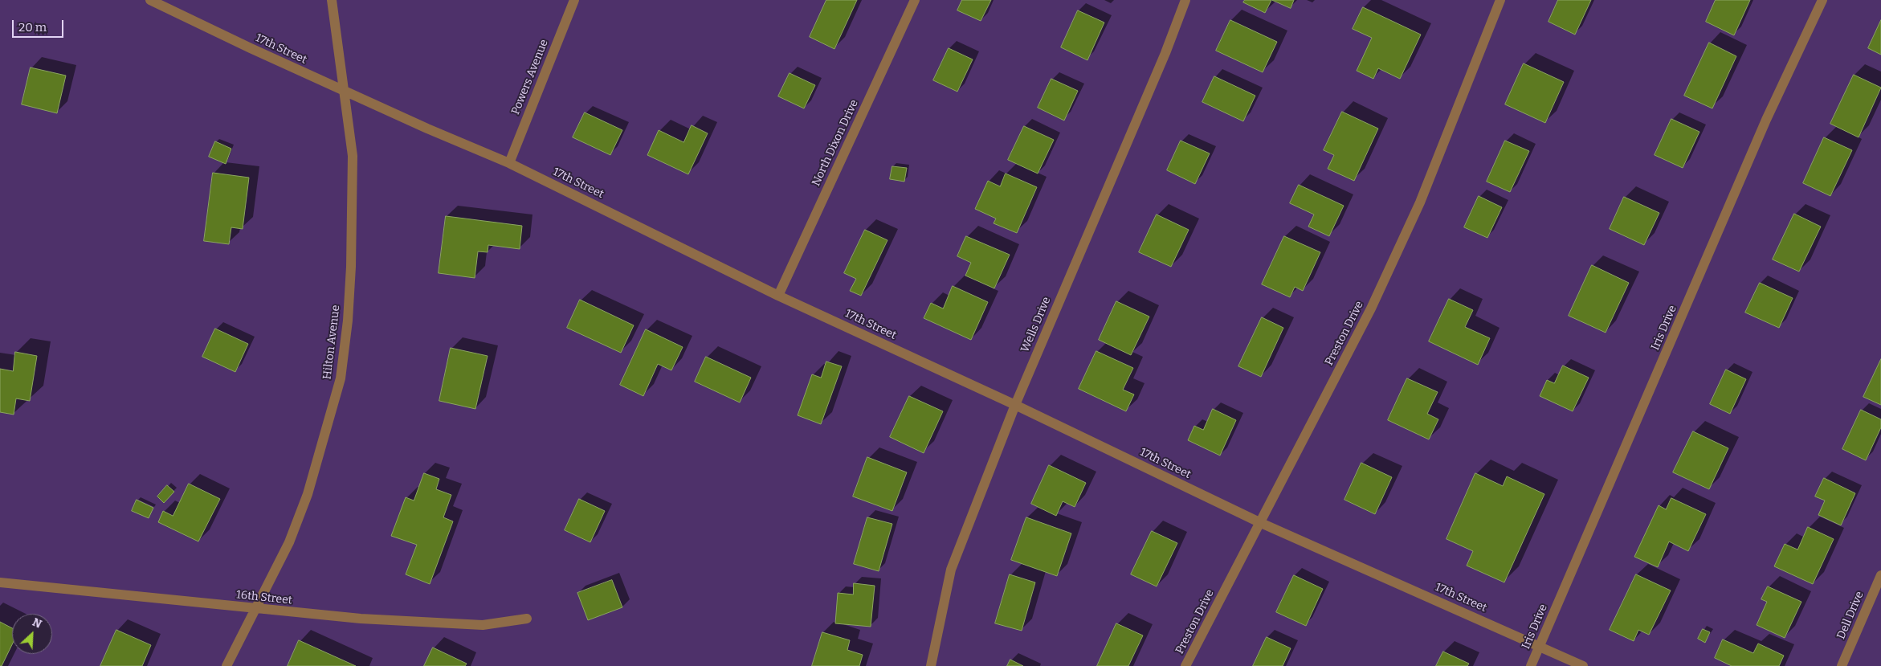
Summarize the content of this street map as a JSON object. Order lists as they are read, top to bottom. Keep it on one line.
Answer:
{"streets":{"street":["17th Street","Powers Avenue","North Dixon Drive","Wells Drive","Iris Drive","Preston Drive","Hilton Avenue","16th Street","Dell Drive"]},"crossings":[["17th Street","Powers Avenue"],["17th Street","North Dixon Drive"],["17th Street","Wells Drive"],["17th Street","Iris Drive"],["17th Street","Preston Drive"],["17th Street","Hilton Avenue"],["Hilton Avenue","16th Street"]],"scale_bar":"20 m","north":"top right"}
